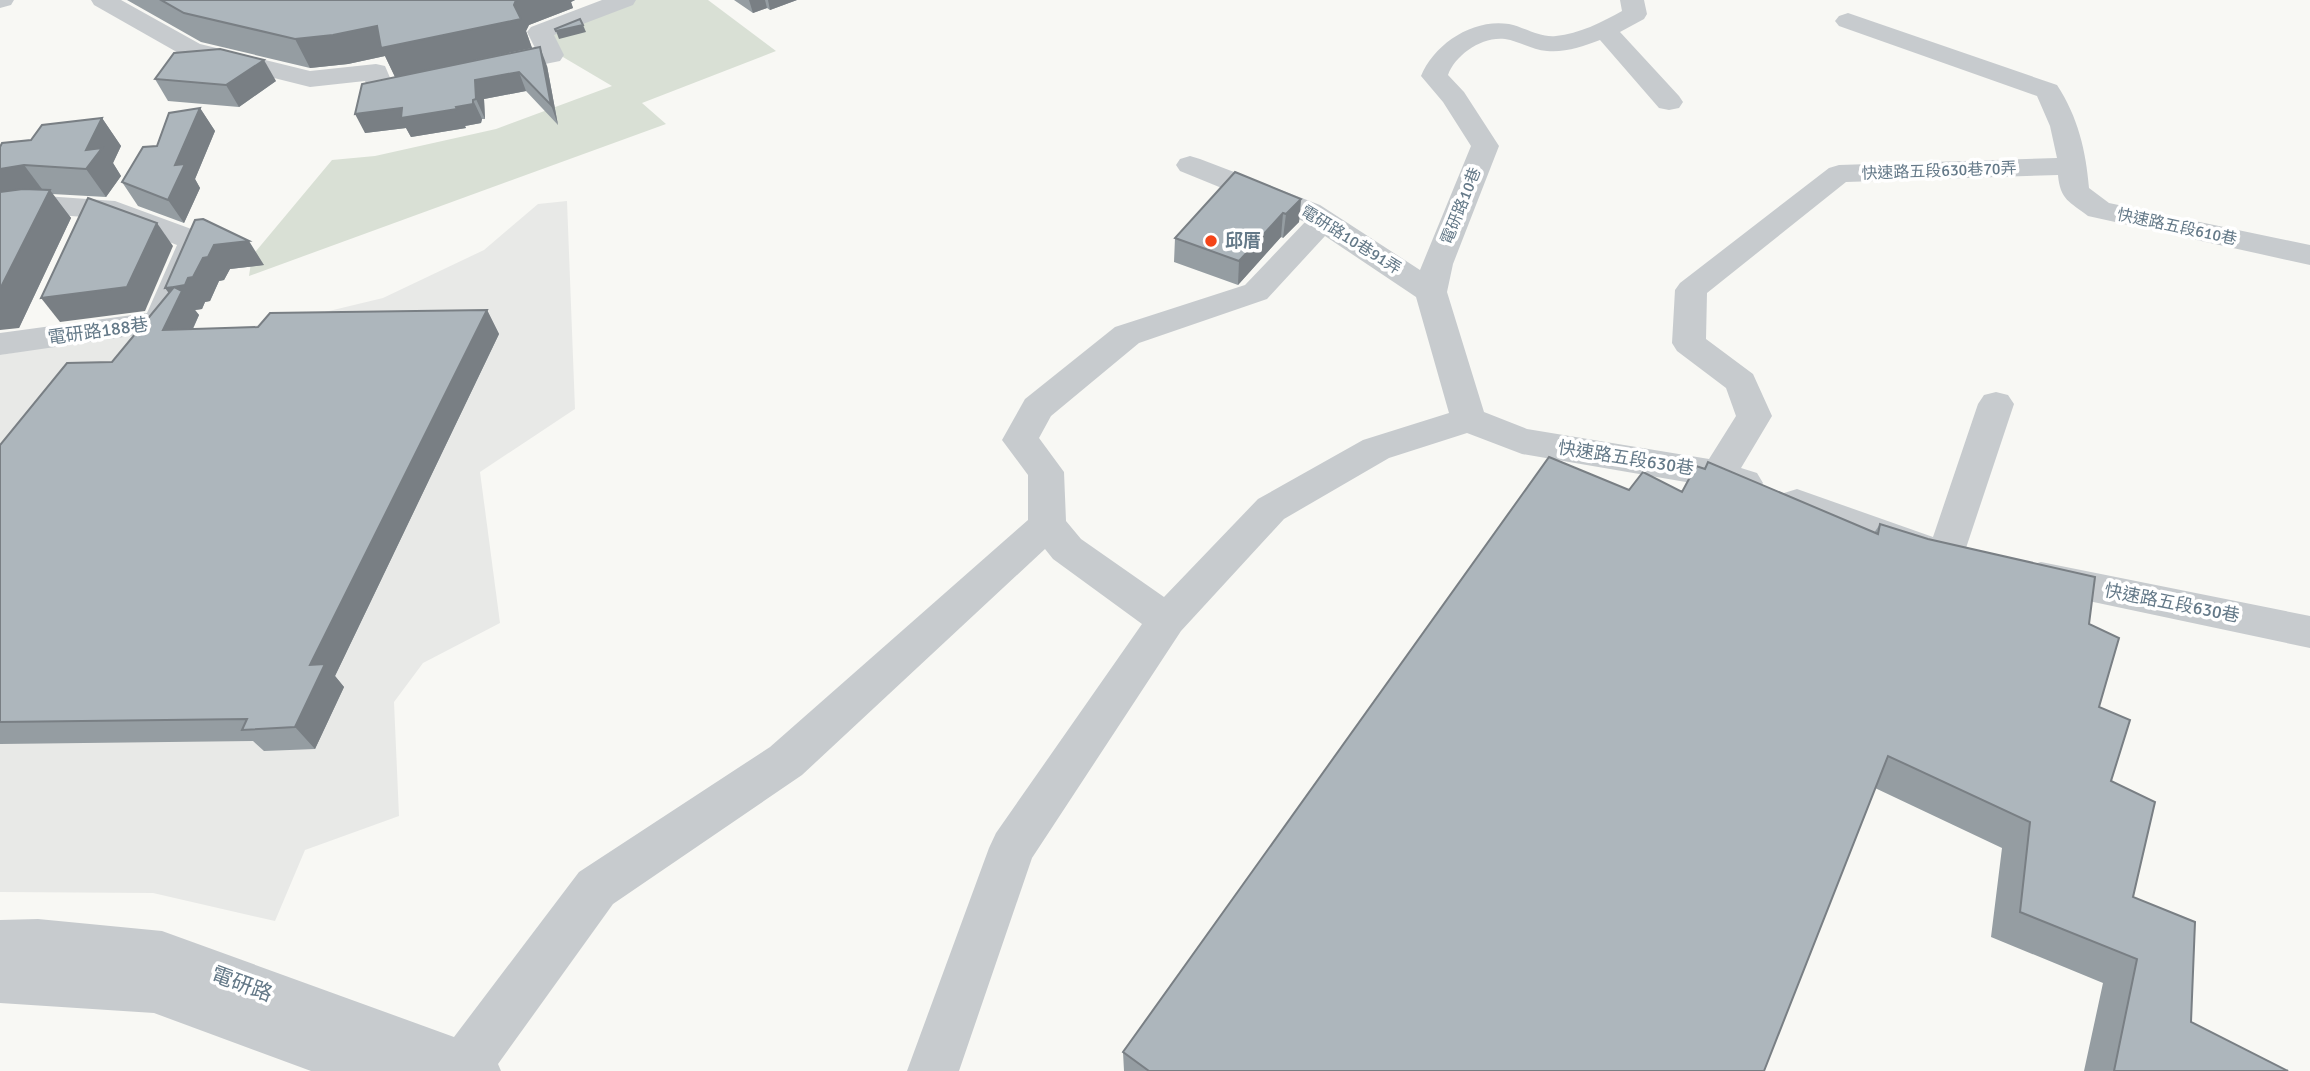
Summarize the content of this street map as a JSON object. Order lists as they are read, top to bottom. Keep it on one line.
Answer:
{"streets":{"street":["快速路五段630巷70弄","電研路10巷","快速路五段610巷","電研路10巷91弄","電研路188巷","快速路五段630巷","電研路"]},"crossings":[["快速路五段630巷70弄","快速路五段610巷"],["快速路五段630巷70弄","快速路五段630巷"],["電研路10巷","電研路10巷91弄"]],"places":["邱厝"]}
